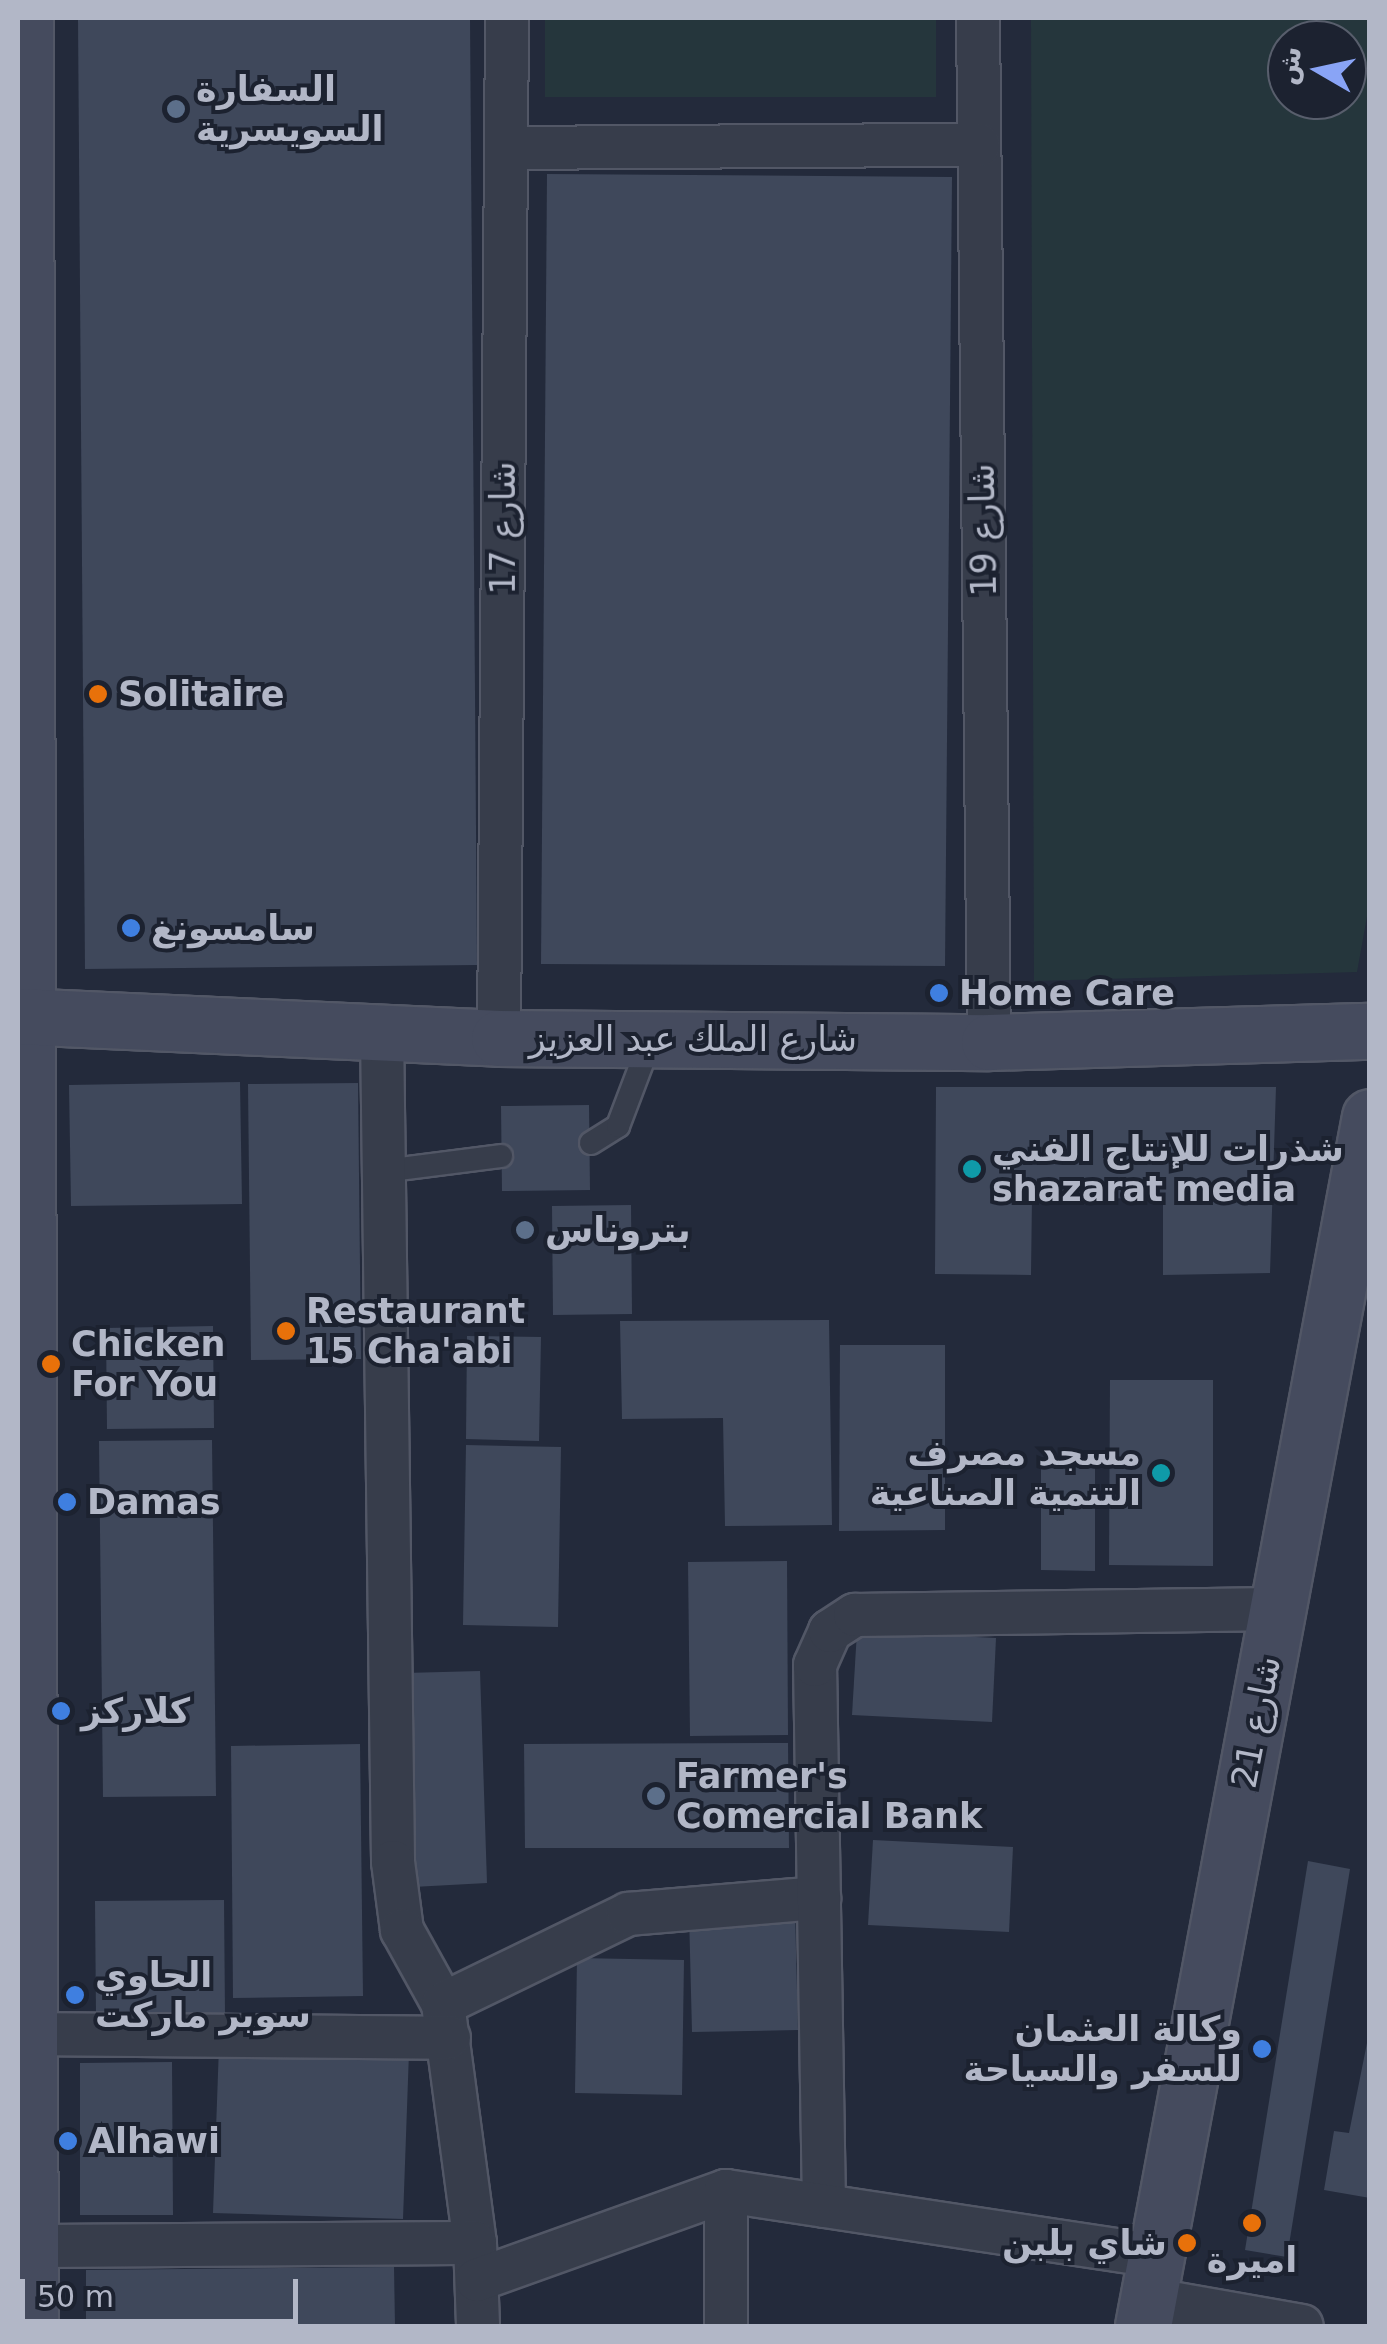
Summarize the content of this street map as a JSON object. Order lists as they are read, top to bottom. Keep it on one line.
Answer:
{"streets":{"street":["شارع 17","شارع 19","شارع الملك عبد العزيز","شارع 21"]},"crossings":[["شارع 17","شارع الملك عبد العزيز"],["شارع 19","شارع الملك عبد العزيز"]],"places":["السفارة السويسرية","Solitaire","سامسونغ","Home Care","شذرات للإنتاج الفني shazarat media","بتروناس","Restaurant 15 Cha'abi","Chicken For You","مسجد مصرف التنمية الصناعية","Damas","كلاركز","Farmer's Comercial Bank","الحاوي سوبر ماركت","وكالة العثمان للسفر والسياحة","Alhawi","اميرة","شاي بلبن"],"scale_bar":"50 m","north":"left"}
